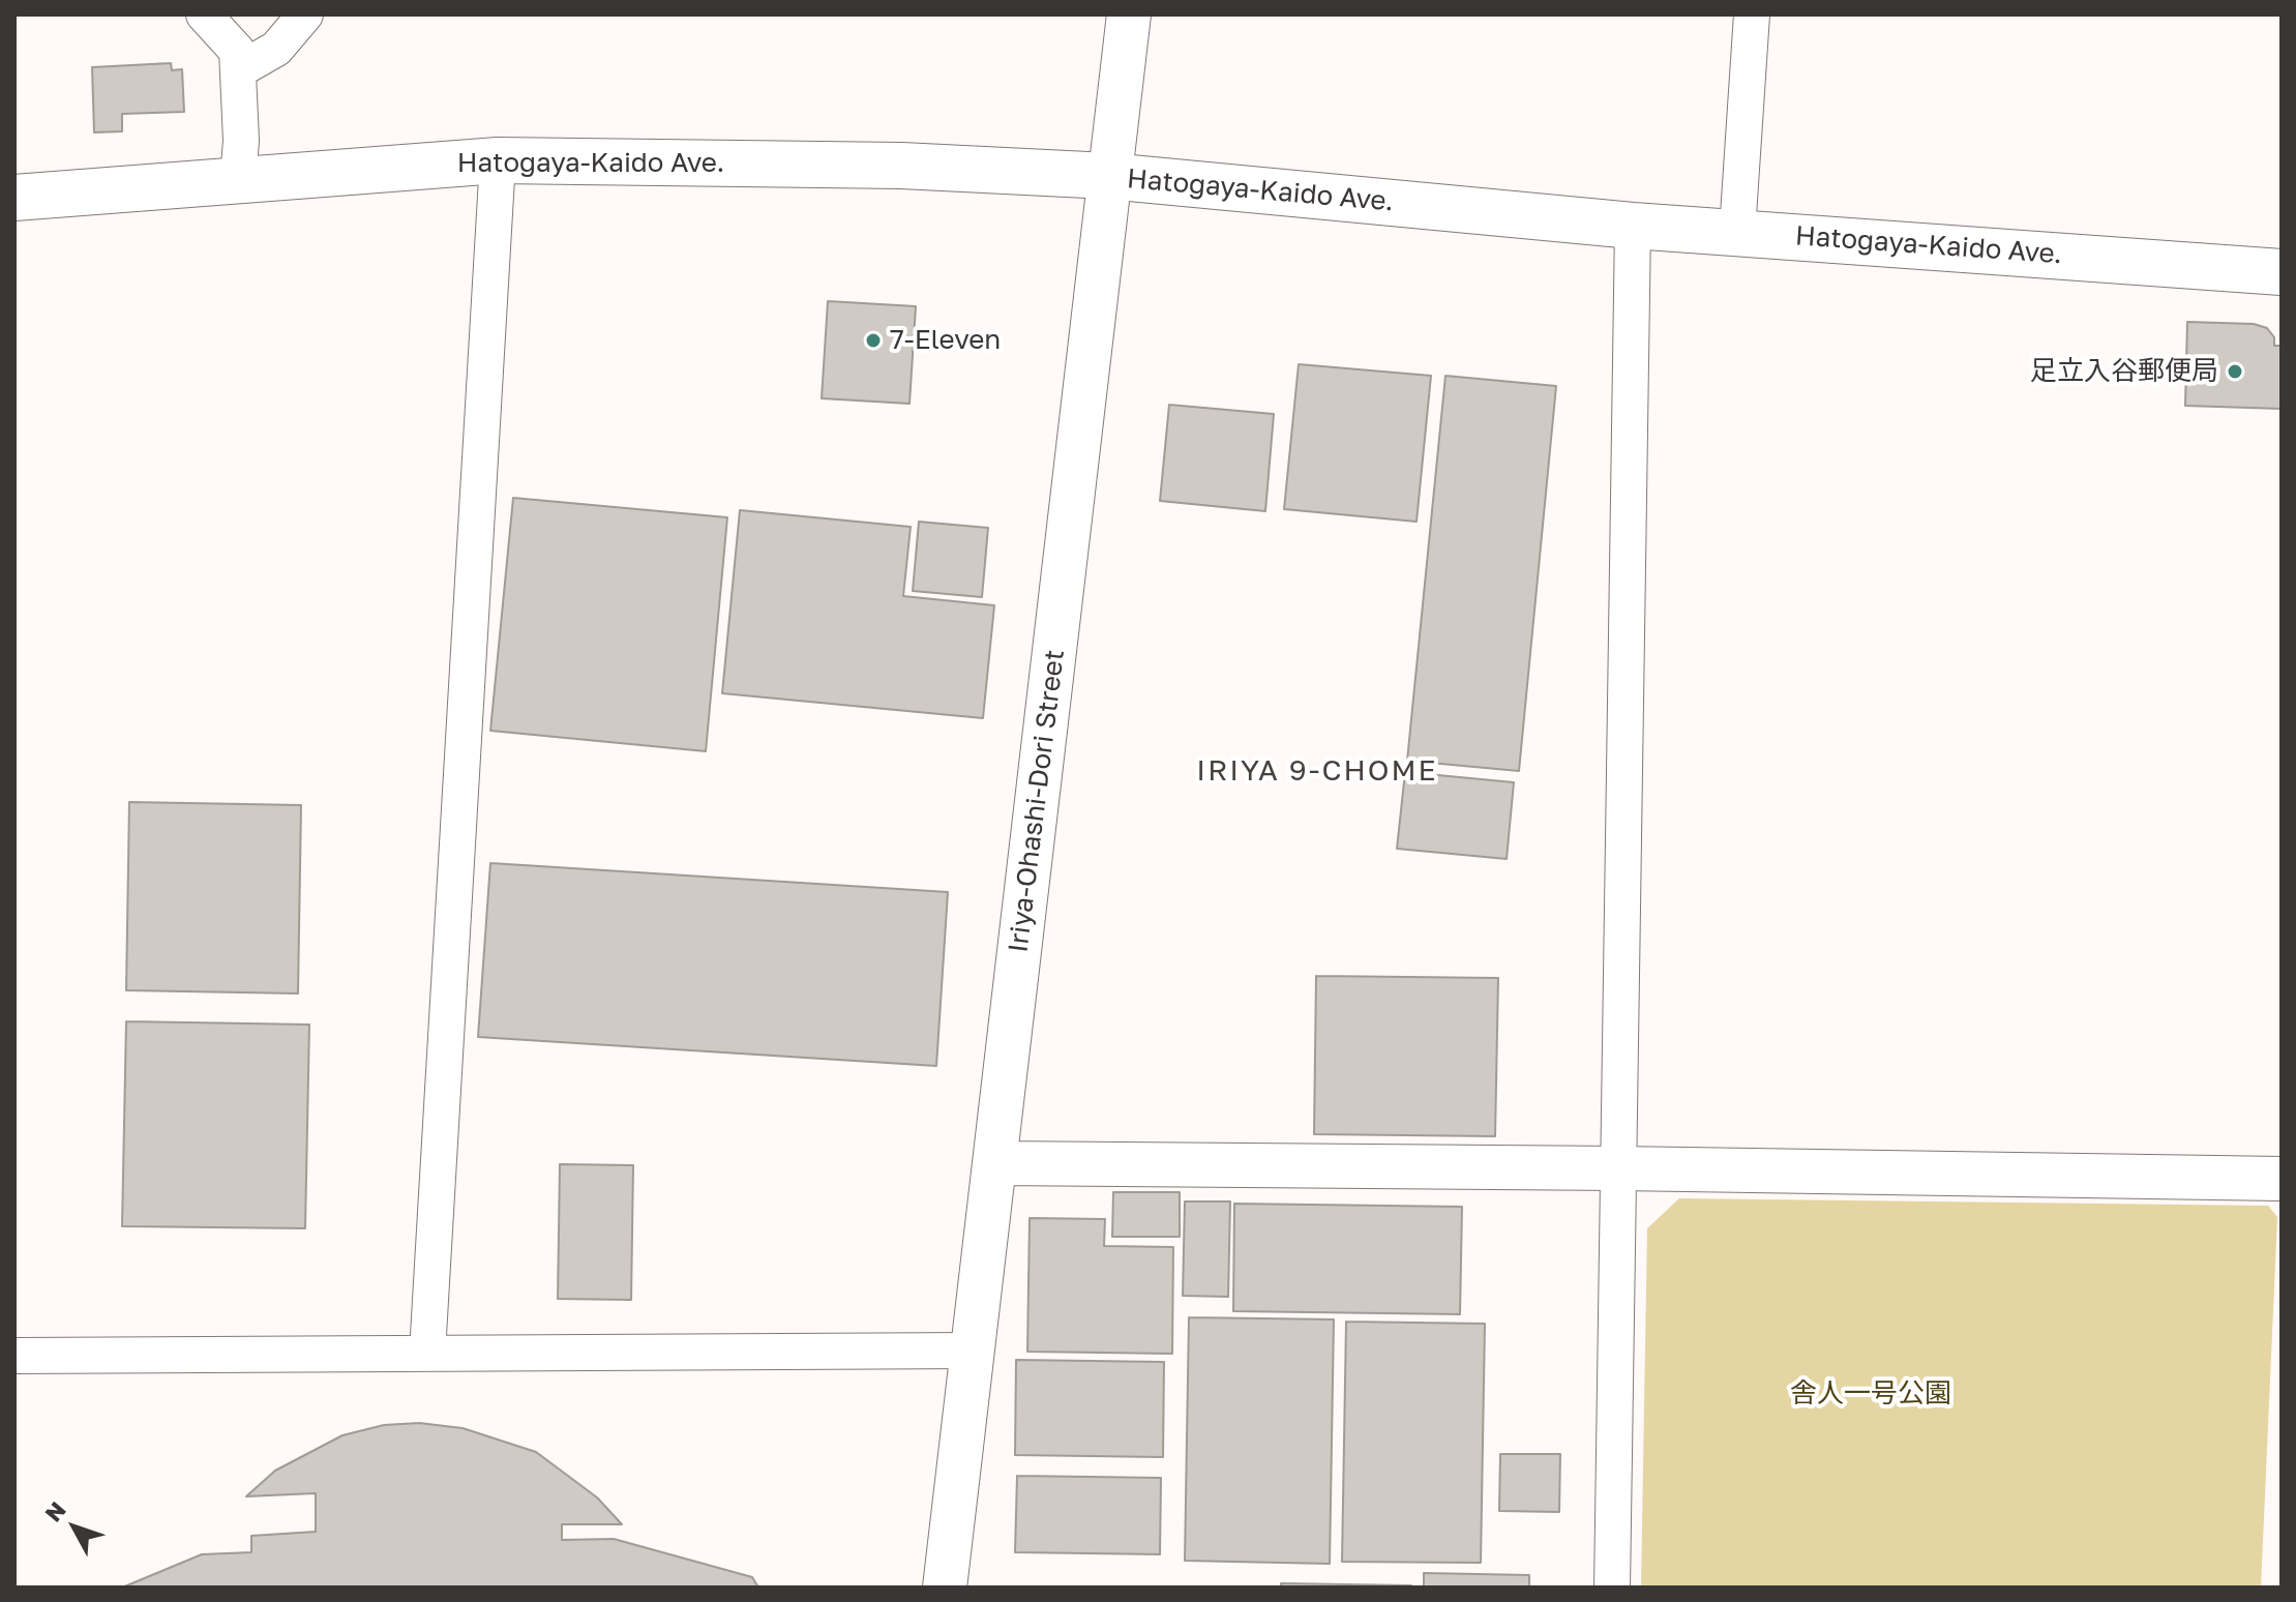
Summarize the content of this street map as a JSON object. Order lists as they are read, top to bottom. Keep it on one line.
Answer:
{"streets":{"main road":["Hatogaya-Kaido Ave."],"street":["Iriya-Ohashi-Dori Street"]},"crossings":[["Hatogaya-Kaido Ave.","Iriya-Ohashi-Dori Street"]],"districts":["IRIYA 9-CHOME"],"parks":["舎人一号公園"],"places":["7-Eleven","足立入谷郵便局"],"north":"top left"}
